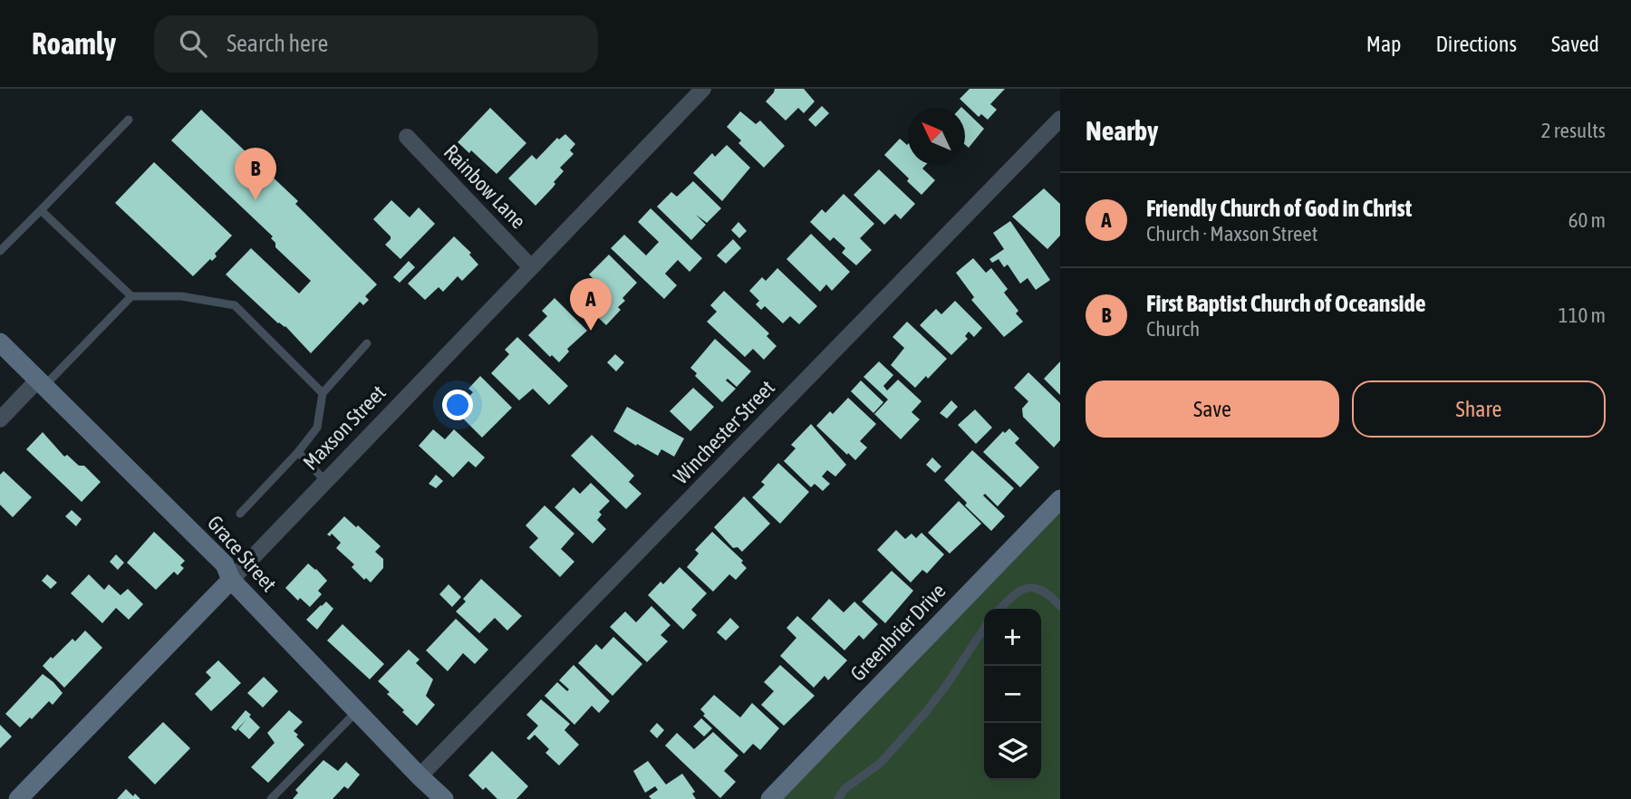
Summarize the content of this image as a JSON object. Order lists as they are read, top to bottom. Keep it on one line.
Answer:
{"streets":{"street":["Rainbow Lane","Maxson Street","Winchester Street","Grace Street","Greenbrier Drive"]},"crossings":[["Rainbow Lane","Maxson Street"],["Maxson Street","Grace Street"],["Winchester Street","Grace Street"]],"north":"top left","page":{"header":"Roamly","search":"Search here","nav":["Map","Directions","Saved"],"heading":["Nearby","2 results"],"pins":["B","A"],"list":[{"mark":"A","name":"Friendly Church of God in Christ","note":"Church · Maxson Street","value":"60 m"},{"mark":"B","name":"First Baptist Church of Oceanside","note":"Church","value":"110 m"}],"buttons":["Save","Share"],"map_buttons":["+","−"]}}
